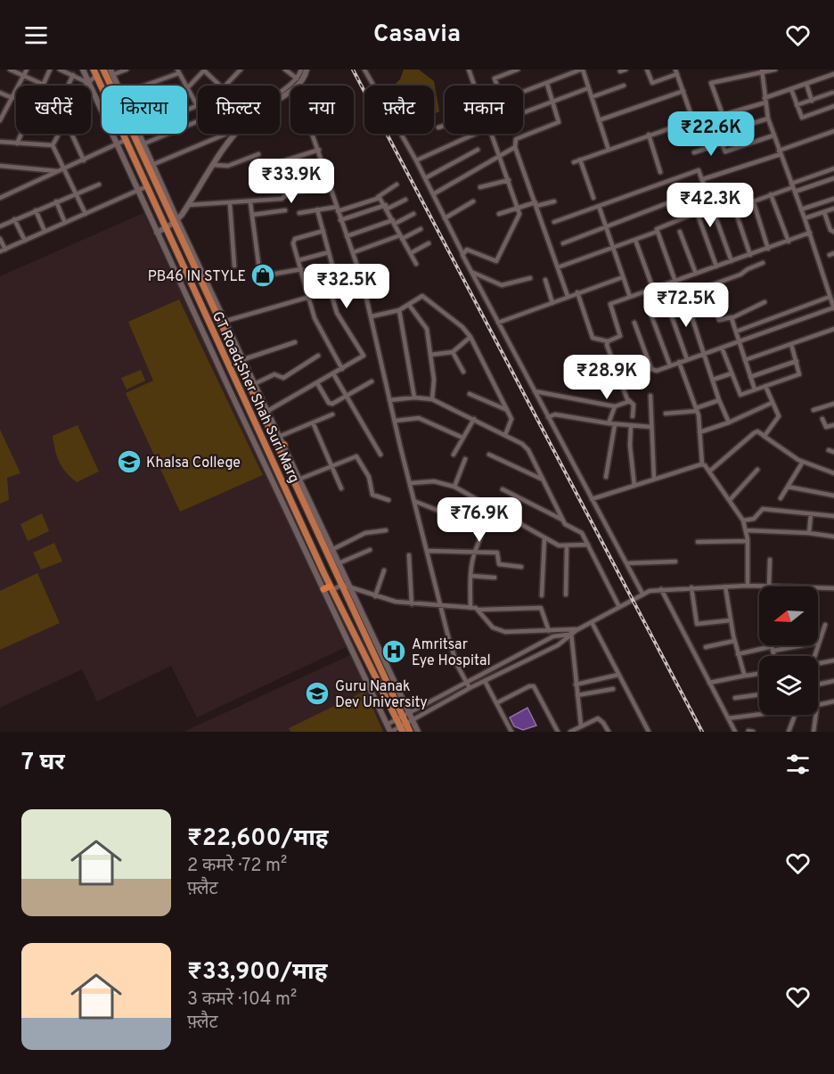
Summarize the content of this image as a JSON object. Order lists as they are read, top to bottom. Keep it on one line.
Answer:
{"streets":{"main road":["GT Road;Sher Shah Suri Marg"]},"places":{"shop":["PB46 IN STYLE"],"school or university":["Khalsa College","Guru Nanak Dev University"],"hospital":["Amritsar Eye Hospital"]},"north":"left","page":{"header":"Casavia","chip":["खरीदें","किराया","फ़िल्टर","नया","फ़्लैट","मकान"],"price":["₹22.6K","₹33.9K","₹42.3K","₹32.5K","₹72.5K","₹28.9K","₹76.9K"],"heading":"7 घर","list":[{"name":"₹22,600/माह","note":"2 कमरे · 72 m² · फ़्लैट"},{"name":"₹33,900/माह","note":"3 कमरे · 104 m² · फ़्लैट"}]}}
